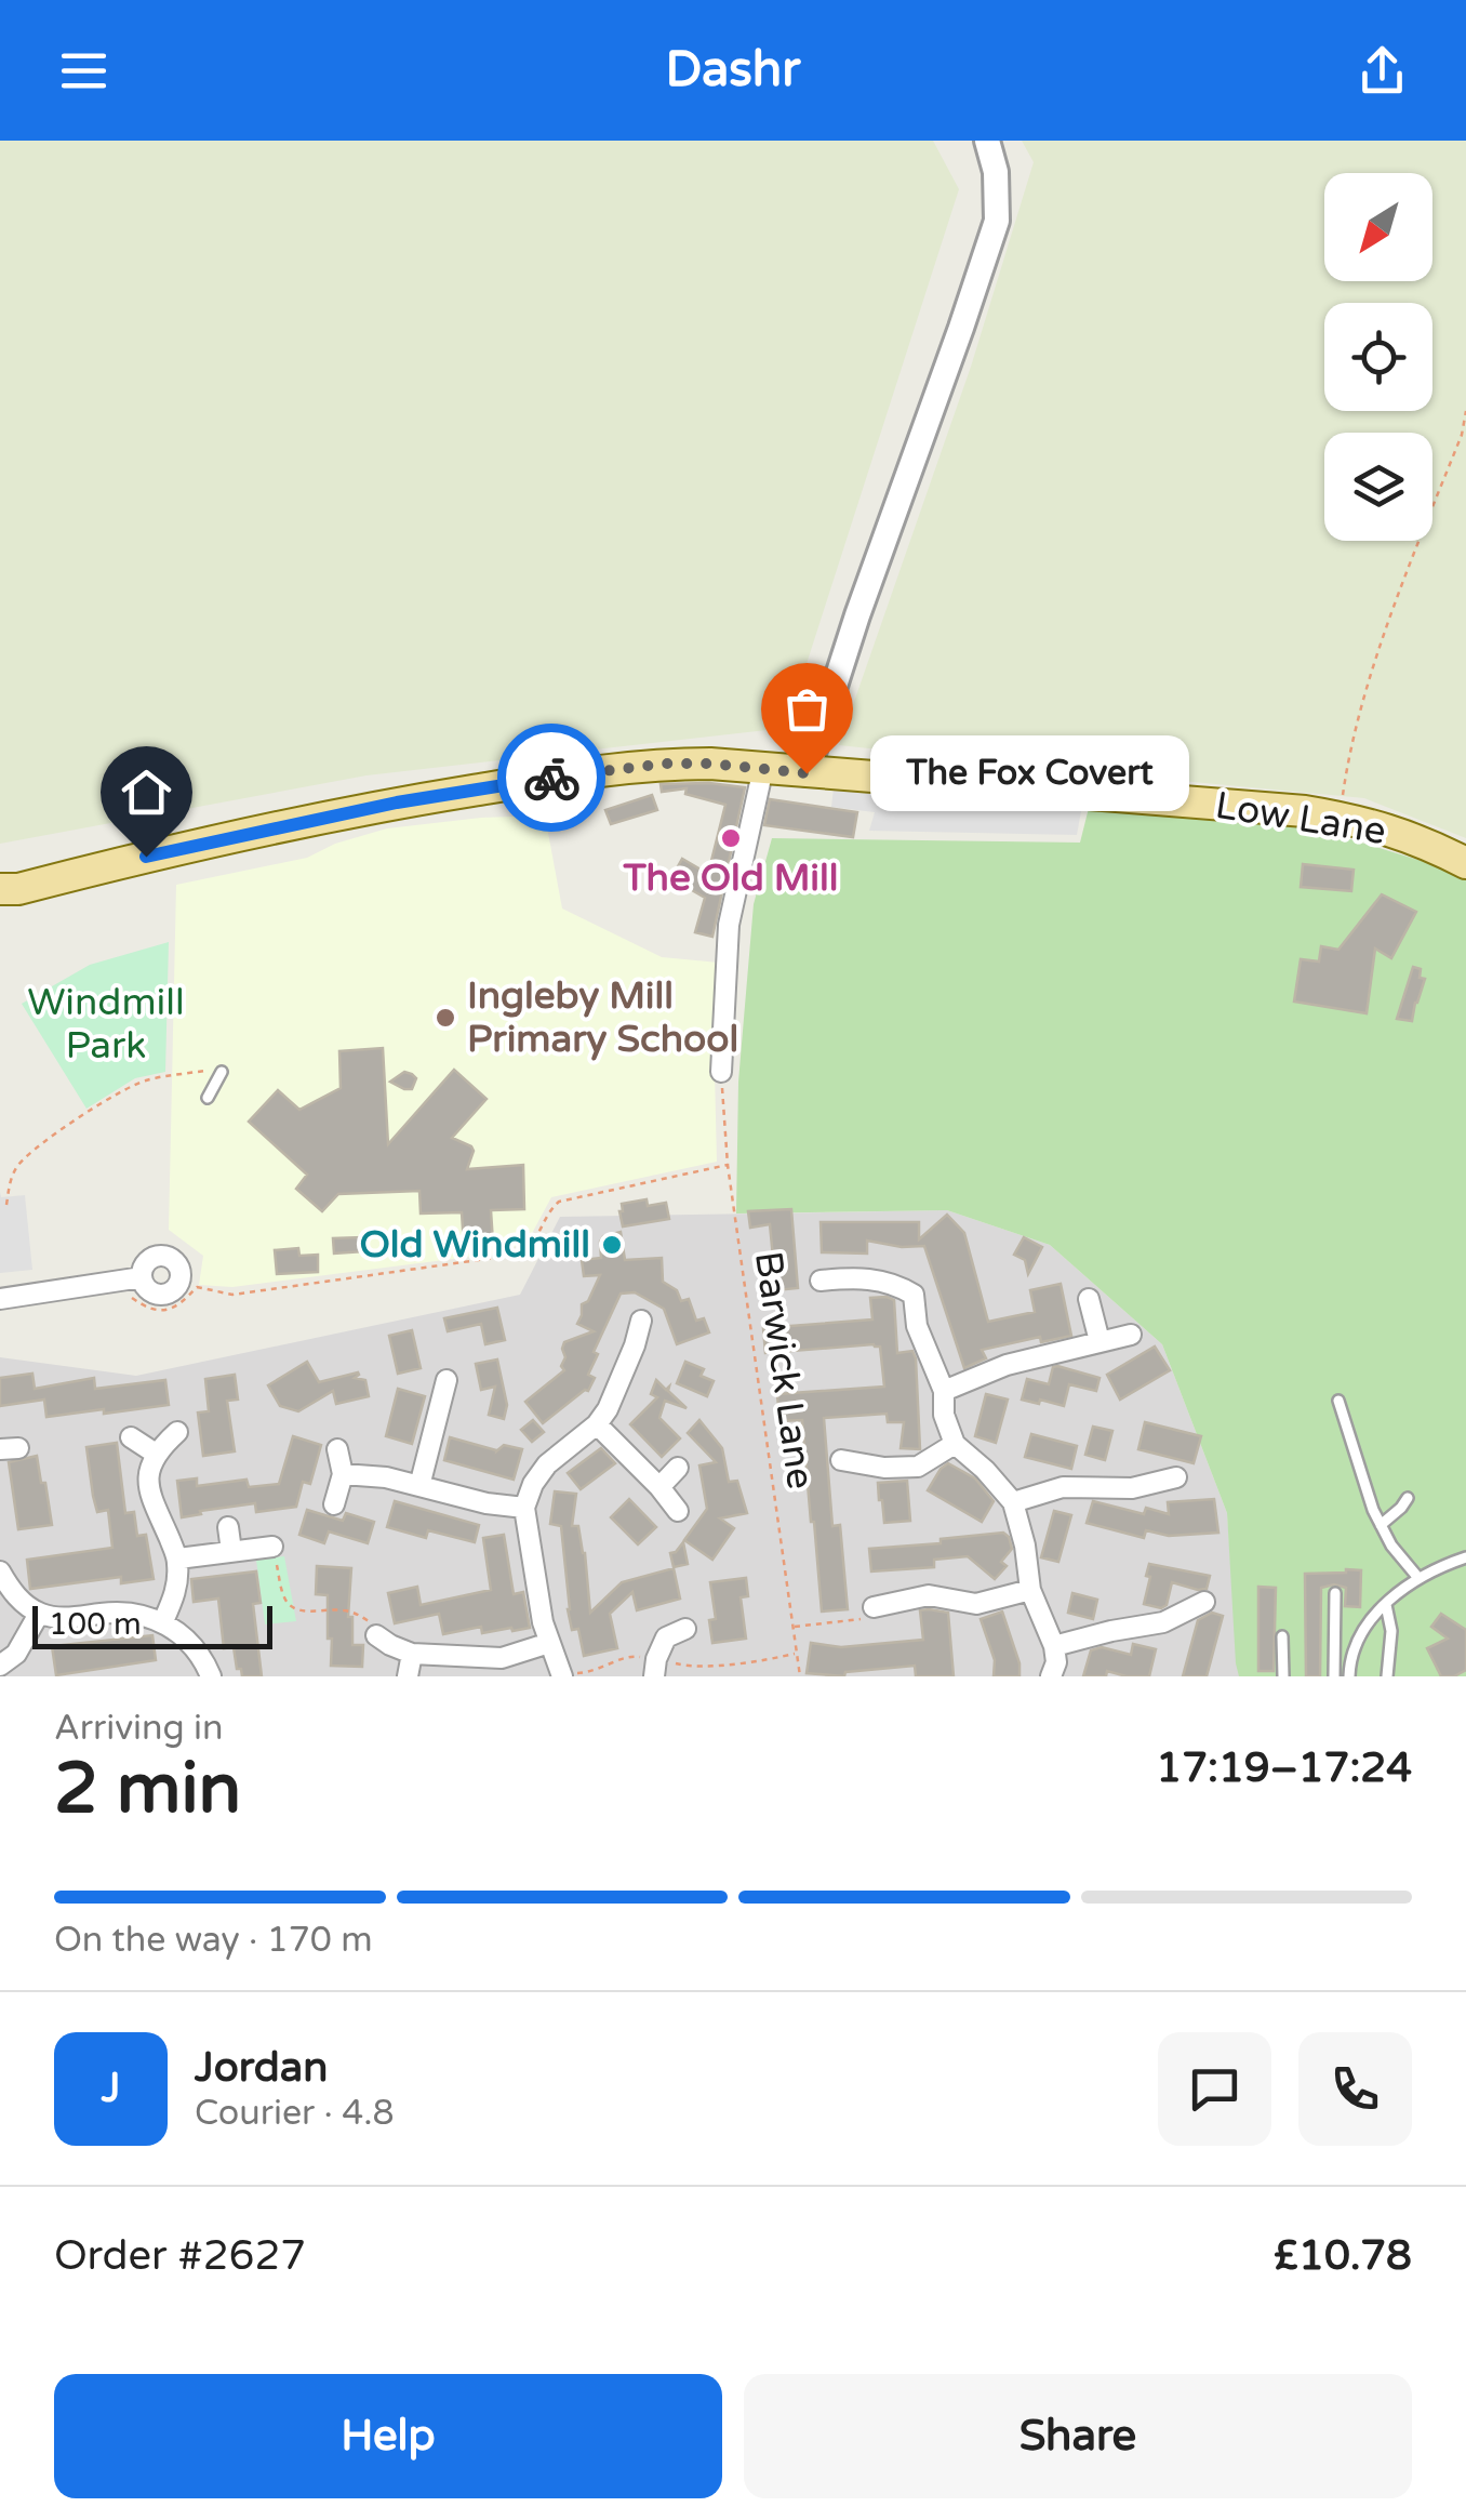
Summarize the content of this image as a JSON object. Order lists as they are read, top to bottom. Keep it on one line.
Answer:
{"streets":{"main road":["Low Lane"],"path":["Barwick Lane"]},"parks":["Windmill Park"],"places":["The Fox Covert","The Old Mill","Ingleby Mill Primary School","Old Windmill"],"scale_bar":"100 m","north":"bottom left","page":{"header":"Dashr","bubble":"The Fox Covert","scale":"100 m","heading":["2 min","Arriving in","17:19–17:24"],"panel":["Jordan","Courier · 4.8","Order #2627","£10.78"],"bar":"On the way · 170 m","round":"J","buttons":["Help","Share"]}}
